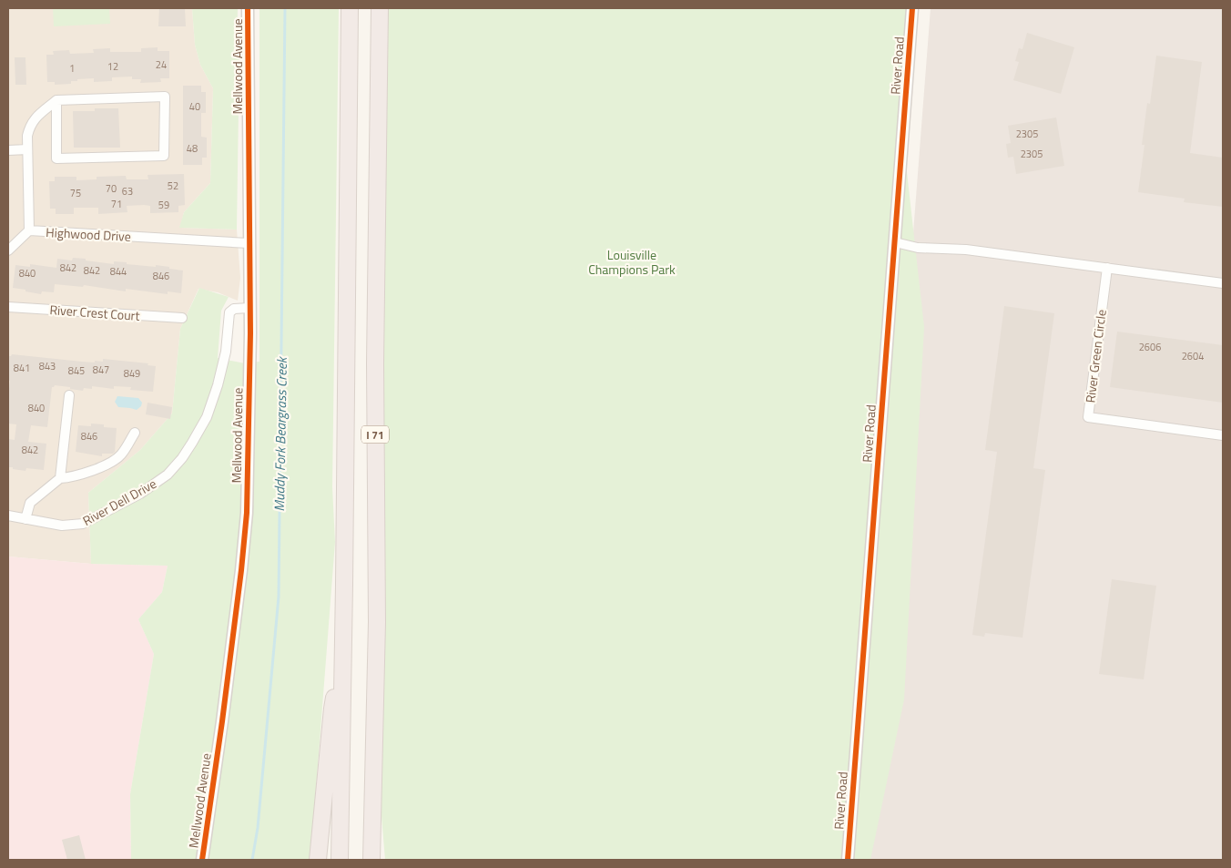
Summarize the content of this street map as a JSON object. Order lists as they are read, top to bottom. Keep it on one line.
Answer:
{"streets":{"highway":["I 71"],"street":["River Road","Mellwood Avenue","Highwood Drive","River Crest Court","River Green Circle","River Dell Drive"]},"crossings":[["Mellwood Avenue","Highwood Drive"],["Mellwood Avenue","River Dell Drive"]],"water":["Muddy Fork Beargrass Creek"],"parks":["Louisville Champions Park"],"house_numbers":["24","12","1","40","2305","48","2305","52","70","63","75","71","59","842","842","844","840","846","2606","2604","843","841","847","845","849","840","846","842"]}
